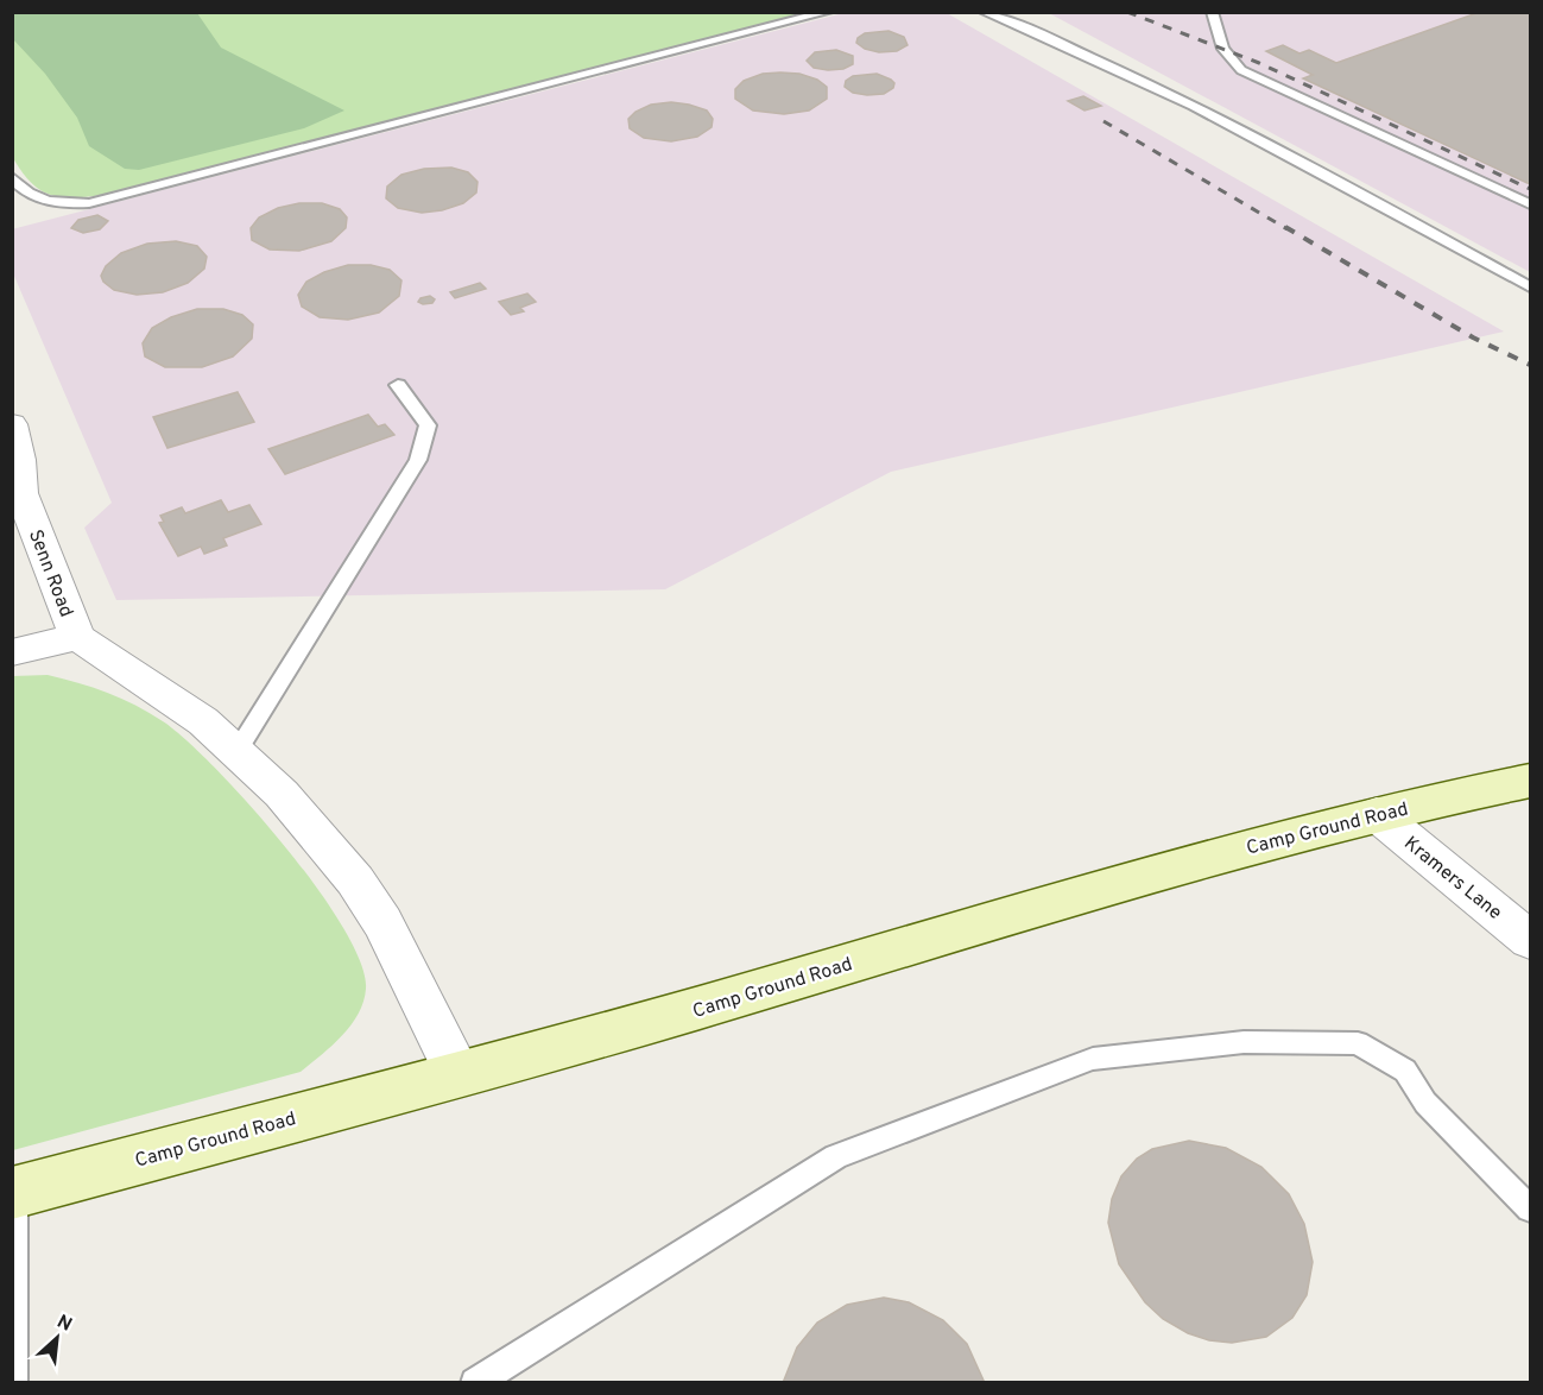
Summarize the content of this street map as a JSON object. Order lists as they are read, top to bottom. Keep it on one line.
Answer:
{"streets":{"street":["Senn Road","Camp Ground Road","Kramers Lane"]},"crossings":[["Camp Ground Road","Kramers Lane"]],"north":"top right"}
